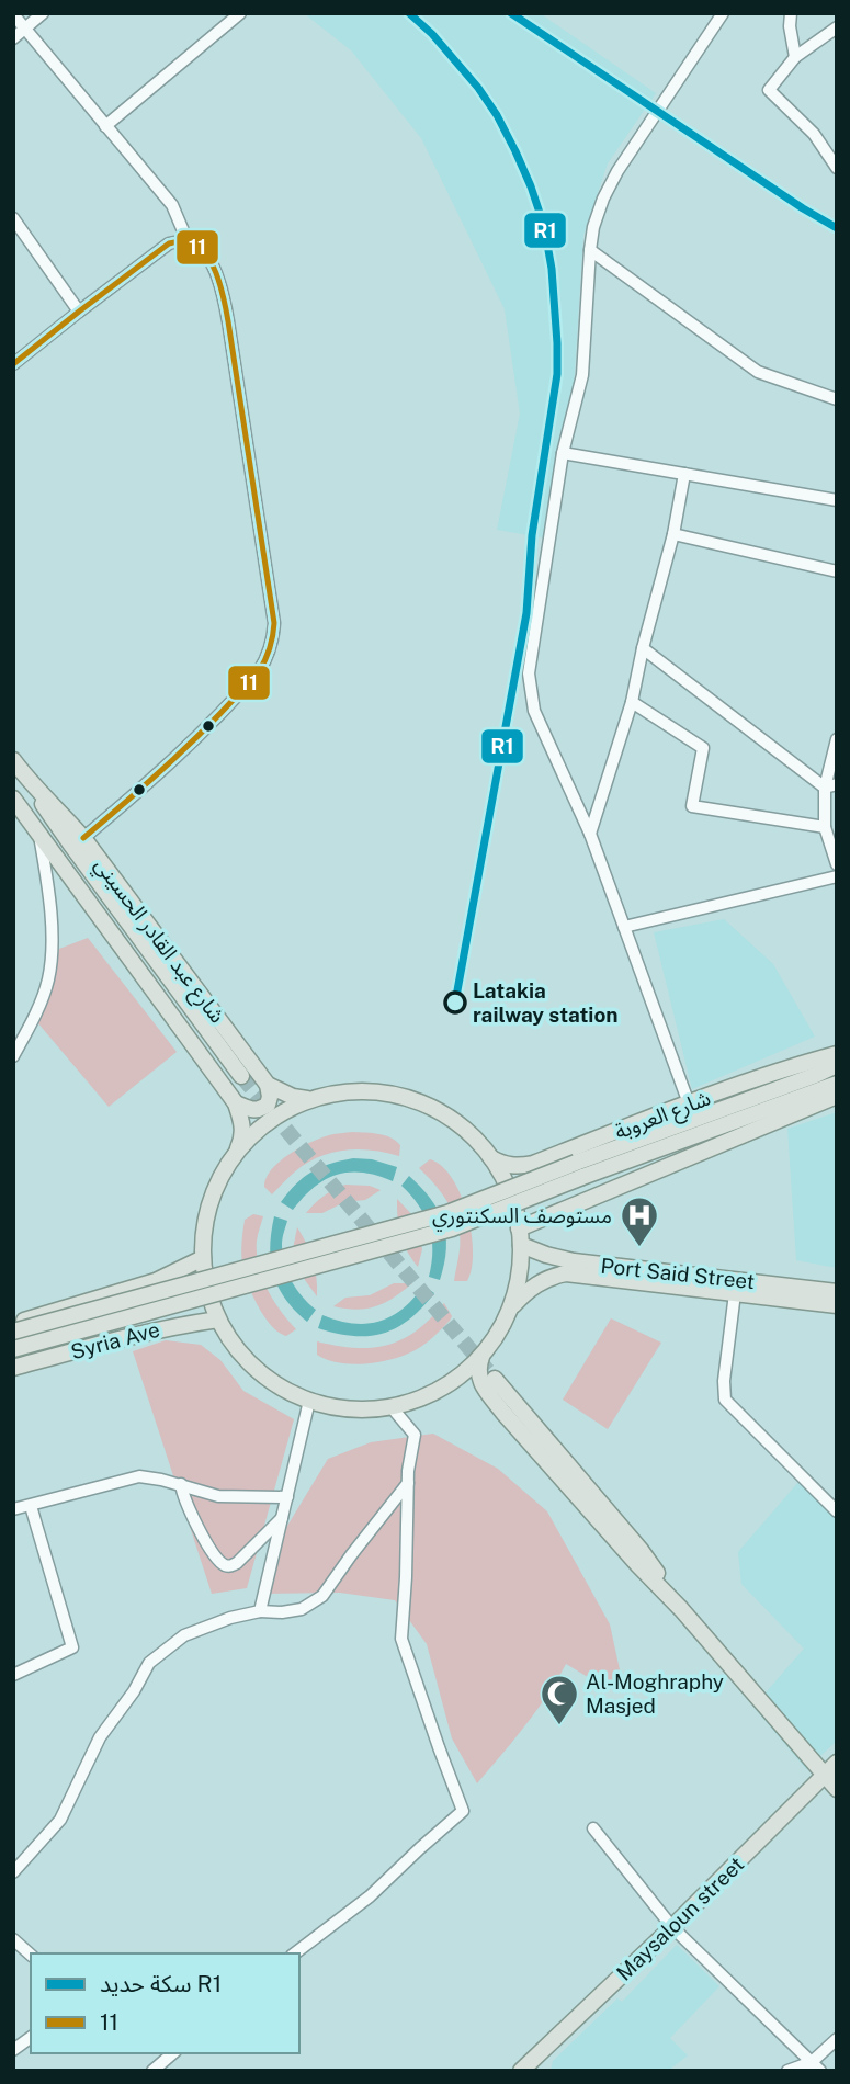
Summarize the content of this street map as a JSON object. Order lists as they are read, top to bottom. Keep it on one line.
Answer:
{"streets":{"main road":["شارع عبد القادر الحسيني","شارع العروبة","Port Said Street","Syria Ave","Maysaloun street"]},"places":{"other":["Latakia railway station"],"hospital":["مستوصف السكنتوري"],"mosque":["Al-Moghraphy Masjed"]},"lines":["rail line R1","transit line 11"],"legend":["سكة حديد R1","11"]}
